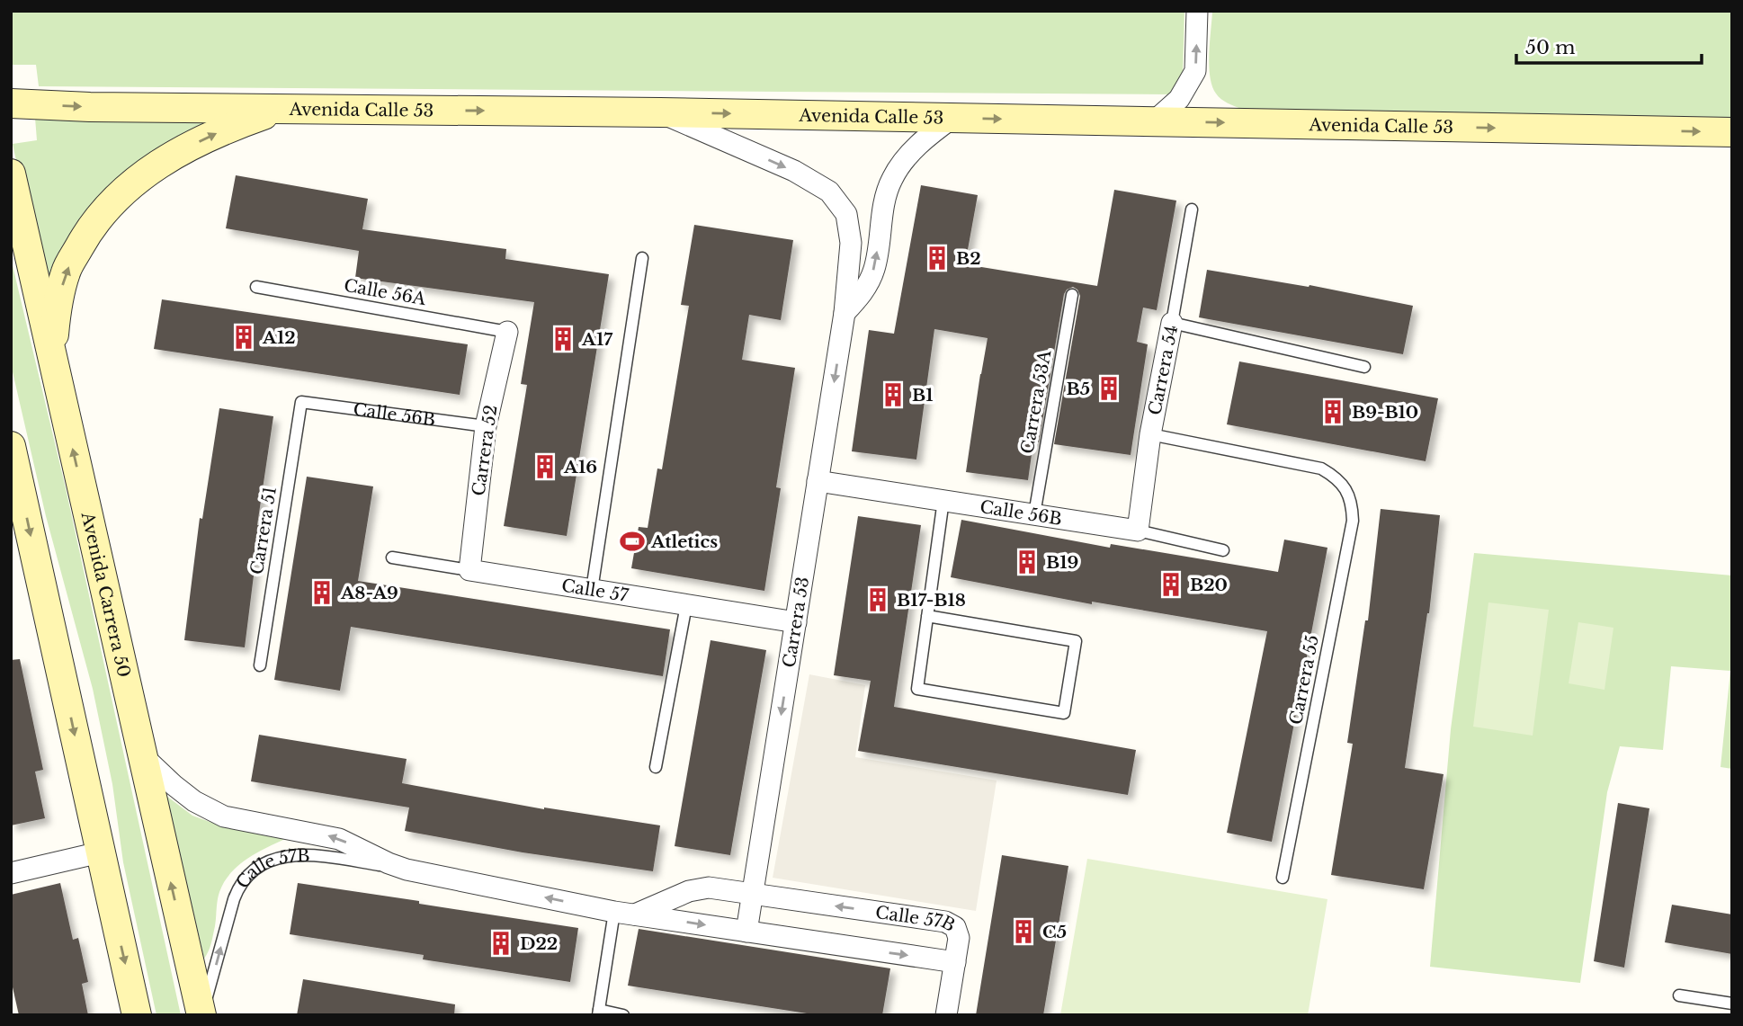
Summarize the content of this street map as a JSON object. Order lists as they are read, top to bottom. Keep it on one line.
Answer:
{"streets":{"main road":["Avenida Calle 53","Avenida Carrera 50"],"street":["Carrera 54","Calle 56B","Carrera 52","Calle 57","Carrera 53","Calle 57B"],"lane":["Calle 56A","Carrera 53A","Carrera 51","Carrera 55"]},"crossings":[["Avenida Calle 53","Carrera 53"],["Calle 56A","Carrera 52"],["Carrera 54","Calle 56B"],["Carrera 54","Carrera 55"],["Carrera 53A","Calle 56B"],["Calle 56B","Carrera 52"],["Calle 56B","Carrera 51"],["Calle 56B","Carrera 53"],["Carrera 52","Calle 57"],["Calle 57","Carrera 53"],["Avenida Carrera 50","Calle 57B"],["Carrera 53","Calle 57B"]],"one_way":["Avenida Calle 53","Carrera 53"],"places":{"building":["B2","A12","A17","B5","B1","B9-B10","A16","B19","B20","A8-A9","B17-B18","C5","D22"],"sports":["Atletics"]},"scale_bar":"50 m"}
